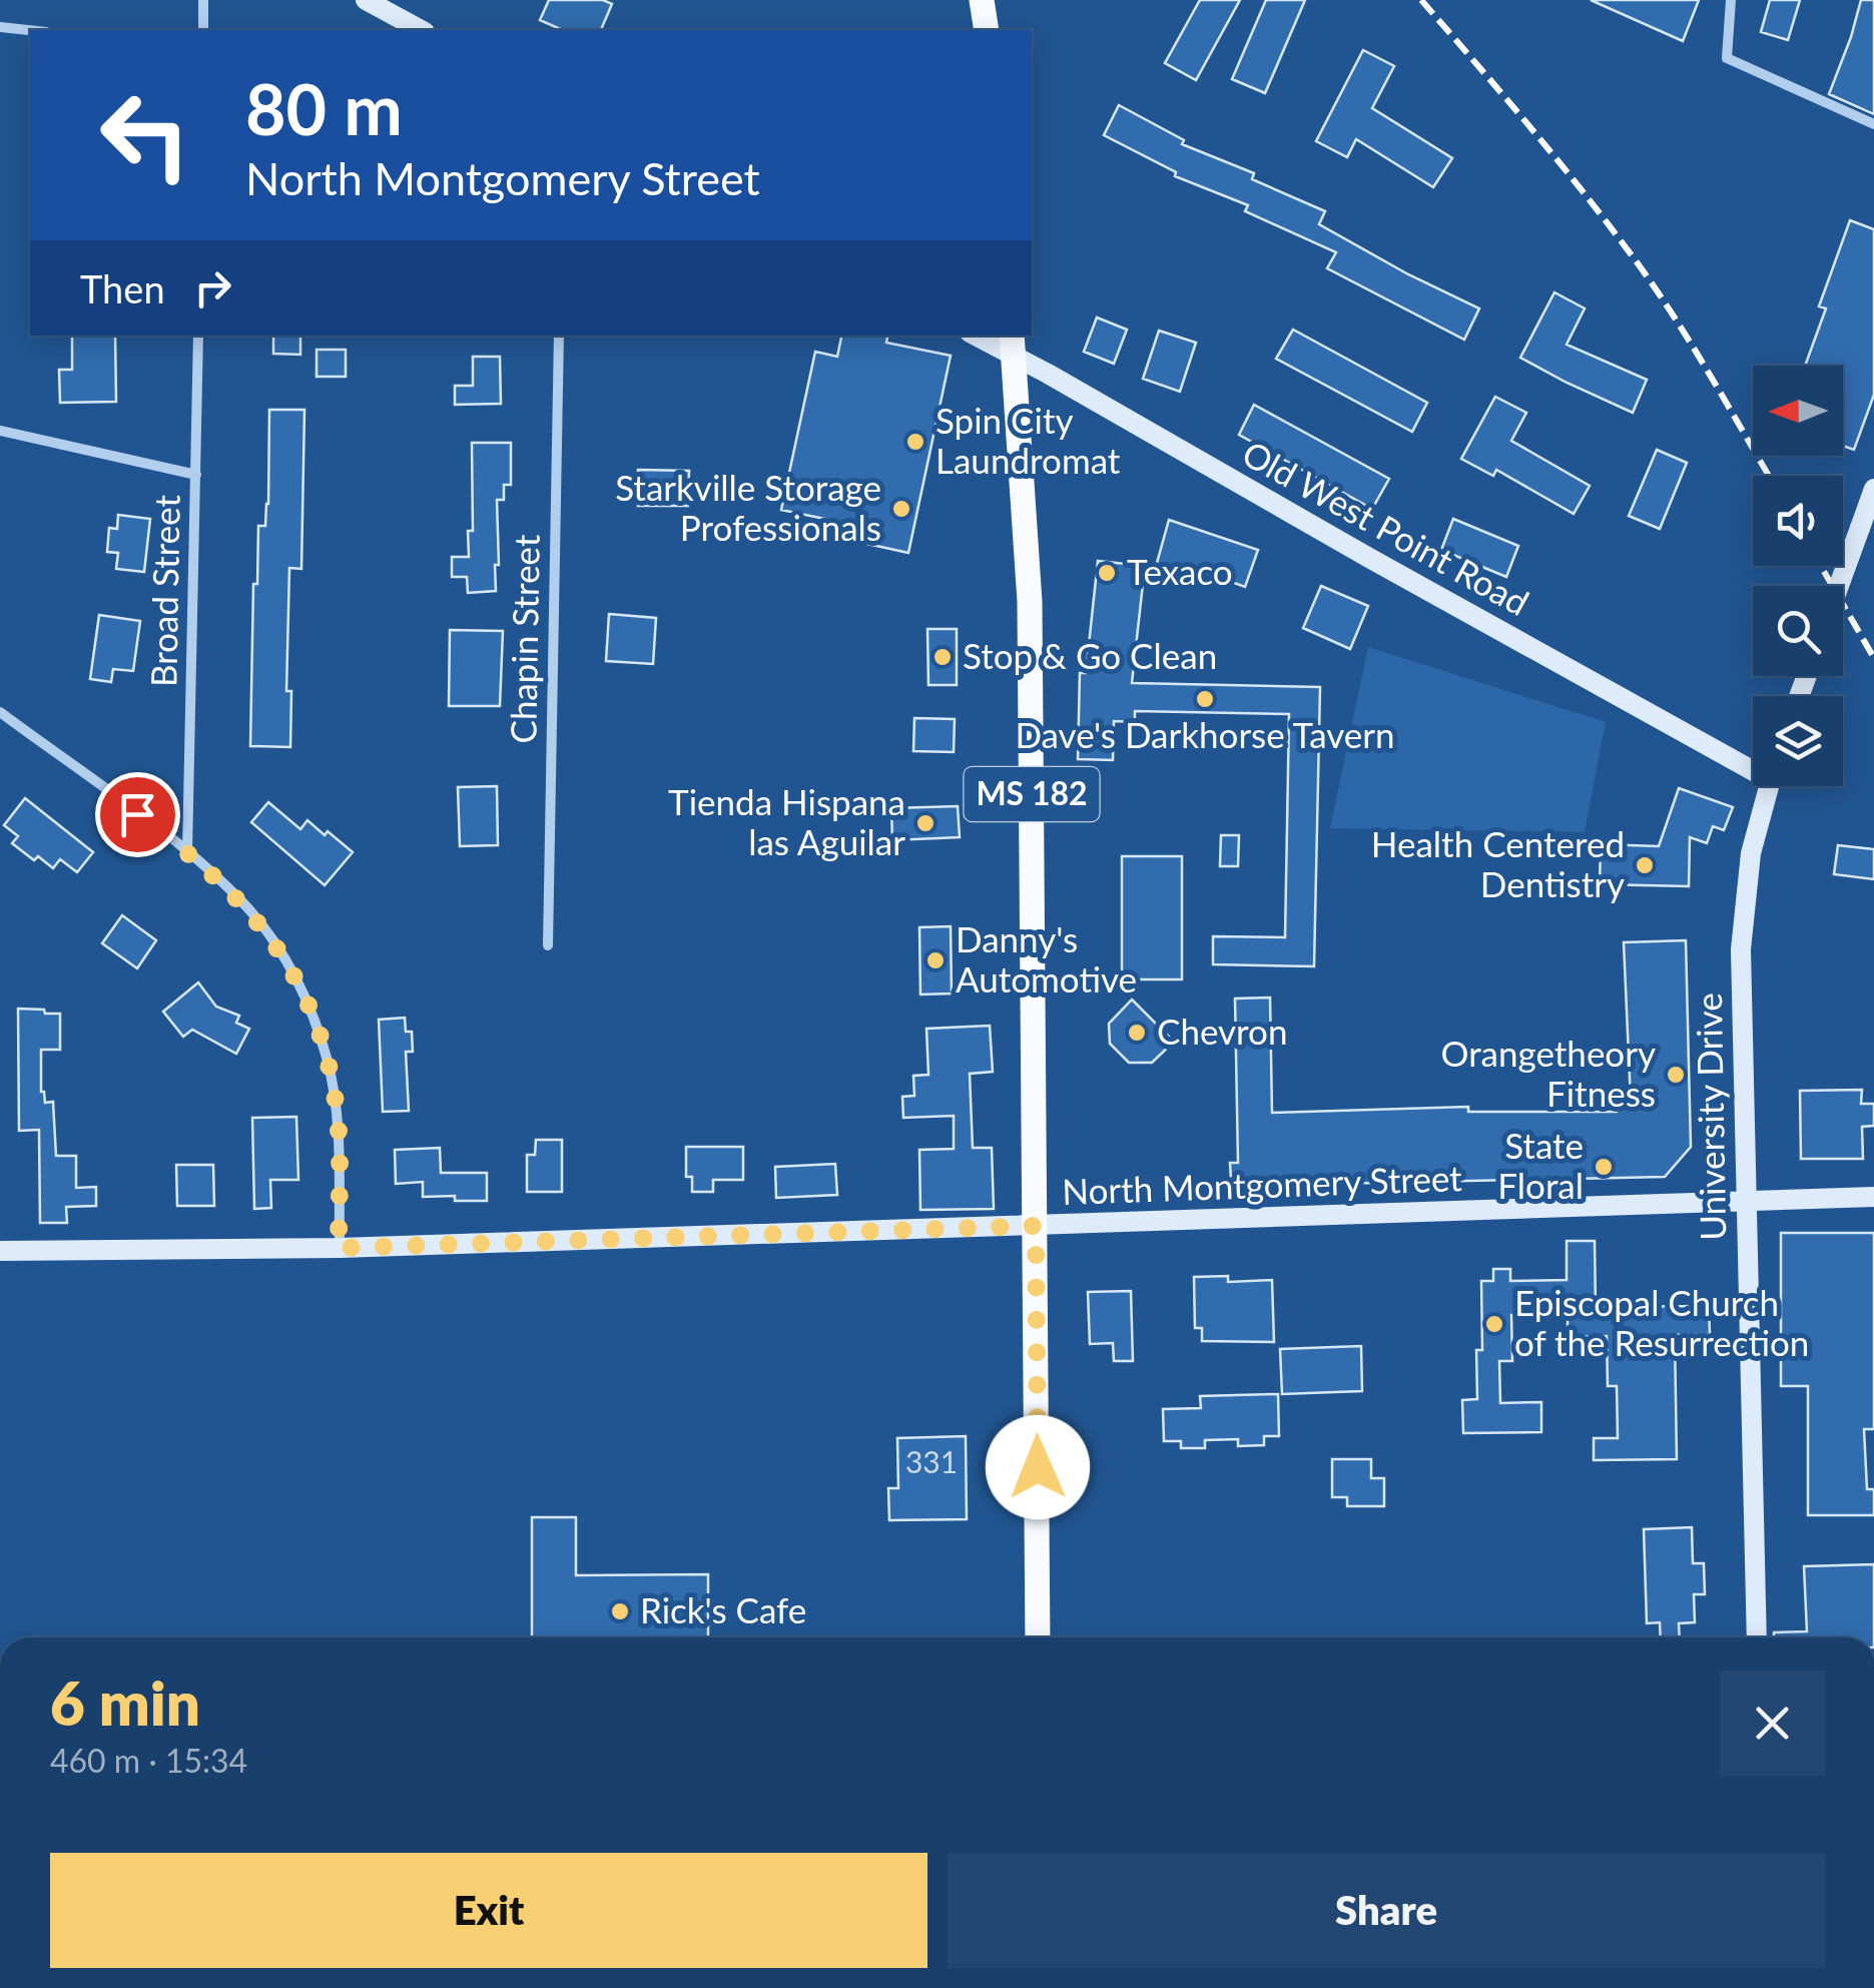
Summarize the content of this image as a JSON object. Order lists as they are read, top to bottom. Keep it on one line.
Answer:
{"streets":{"main road":["MS 182"],"street":["Old West Point Road","Broad Street","Chapin Street","University Drive","North Montgomery Street"]},"crossings":[["Old West Point Road","MS 182"],["MS 182","North Montgomery Street"],["University Drive","North Montgomery Street"]],"places":["Spin City Laundromat","Starkville Storage Professionals","Texaco","Stop & Go Clean","Dave's Darkhorse Tavern","Tienda Hispana las Aguilar","Health Centered Dentistry","Danny's Automotive","Chevron","Orangetheory Fitness","State Floral","Episcopal Church of the Resurrection","Rick's Cafe"],"house_numbers":["331"],"north":"left","page":{"turn":["80 m","North Montgomery Street"],"then":"Then","heading":["6 min","460 m · 15:34"],"buttons":["Exit","Share"]}}
